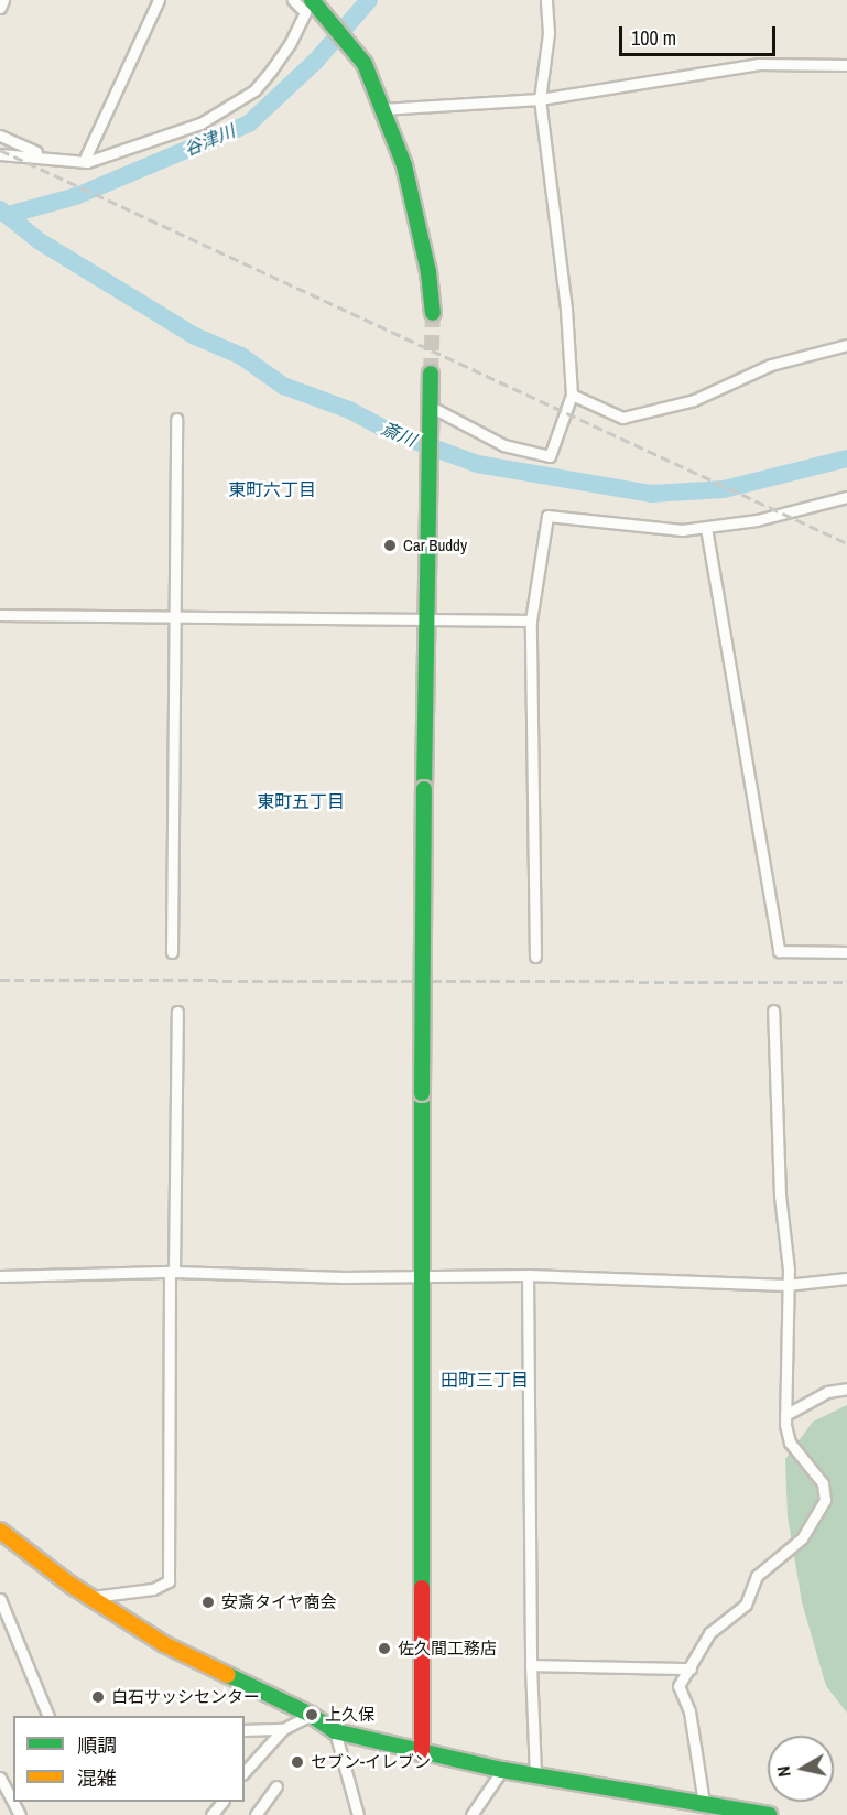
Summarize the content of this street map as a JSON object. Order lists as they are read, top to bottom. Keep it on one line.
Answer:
{"districts":["東町六丁目","東町五丁目","田町三丁目"],"water":["谷津川","斎川"],"places":["Car Buddy","安斎タイヤ商会","佐久間工務店","白石サッシセンター","上久保","セブン-イレブン"],"legend":["順調","混雑"],"scale_bar":"100 m","north":"left"}
